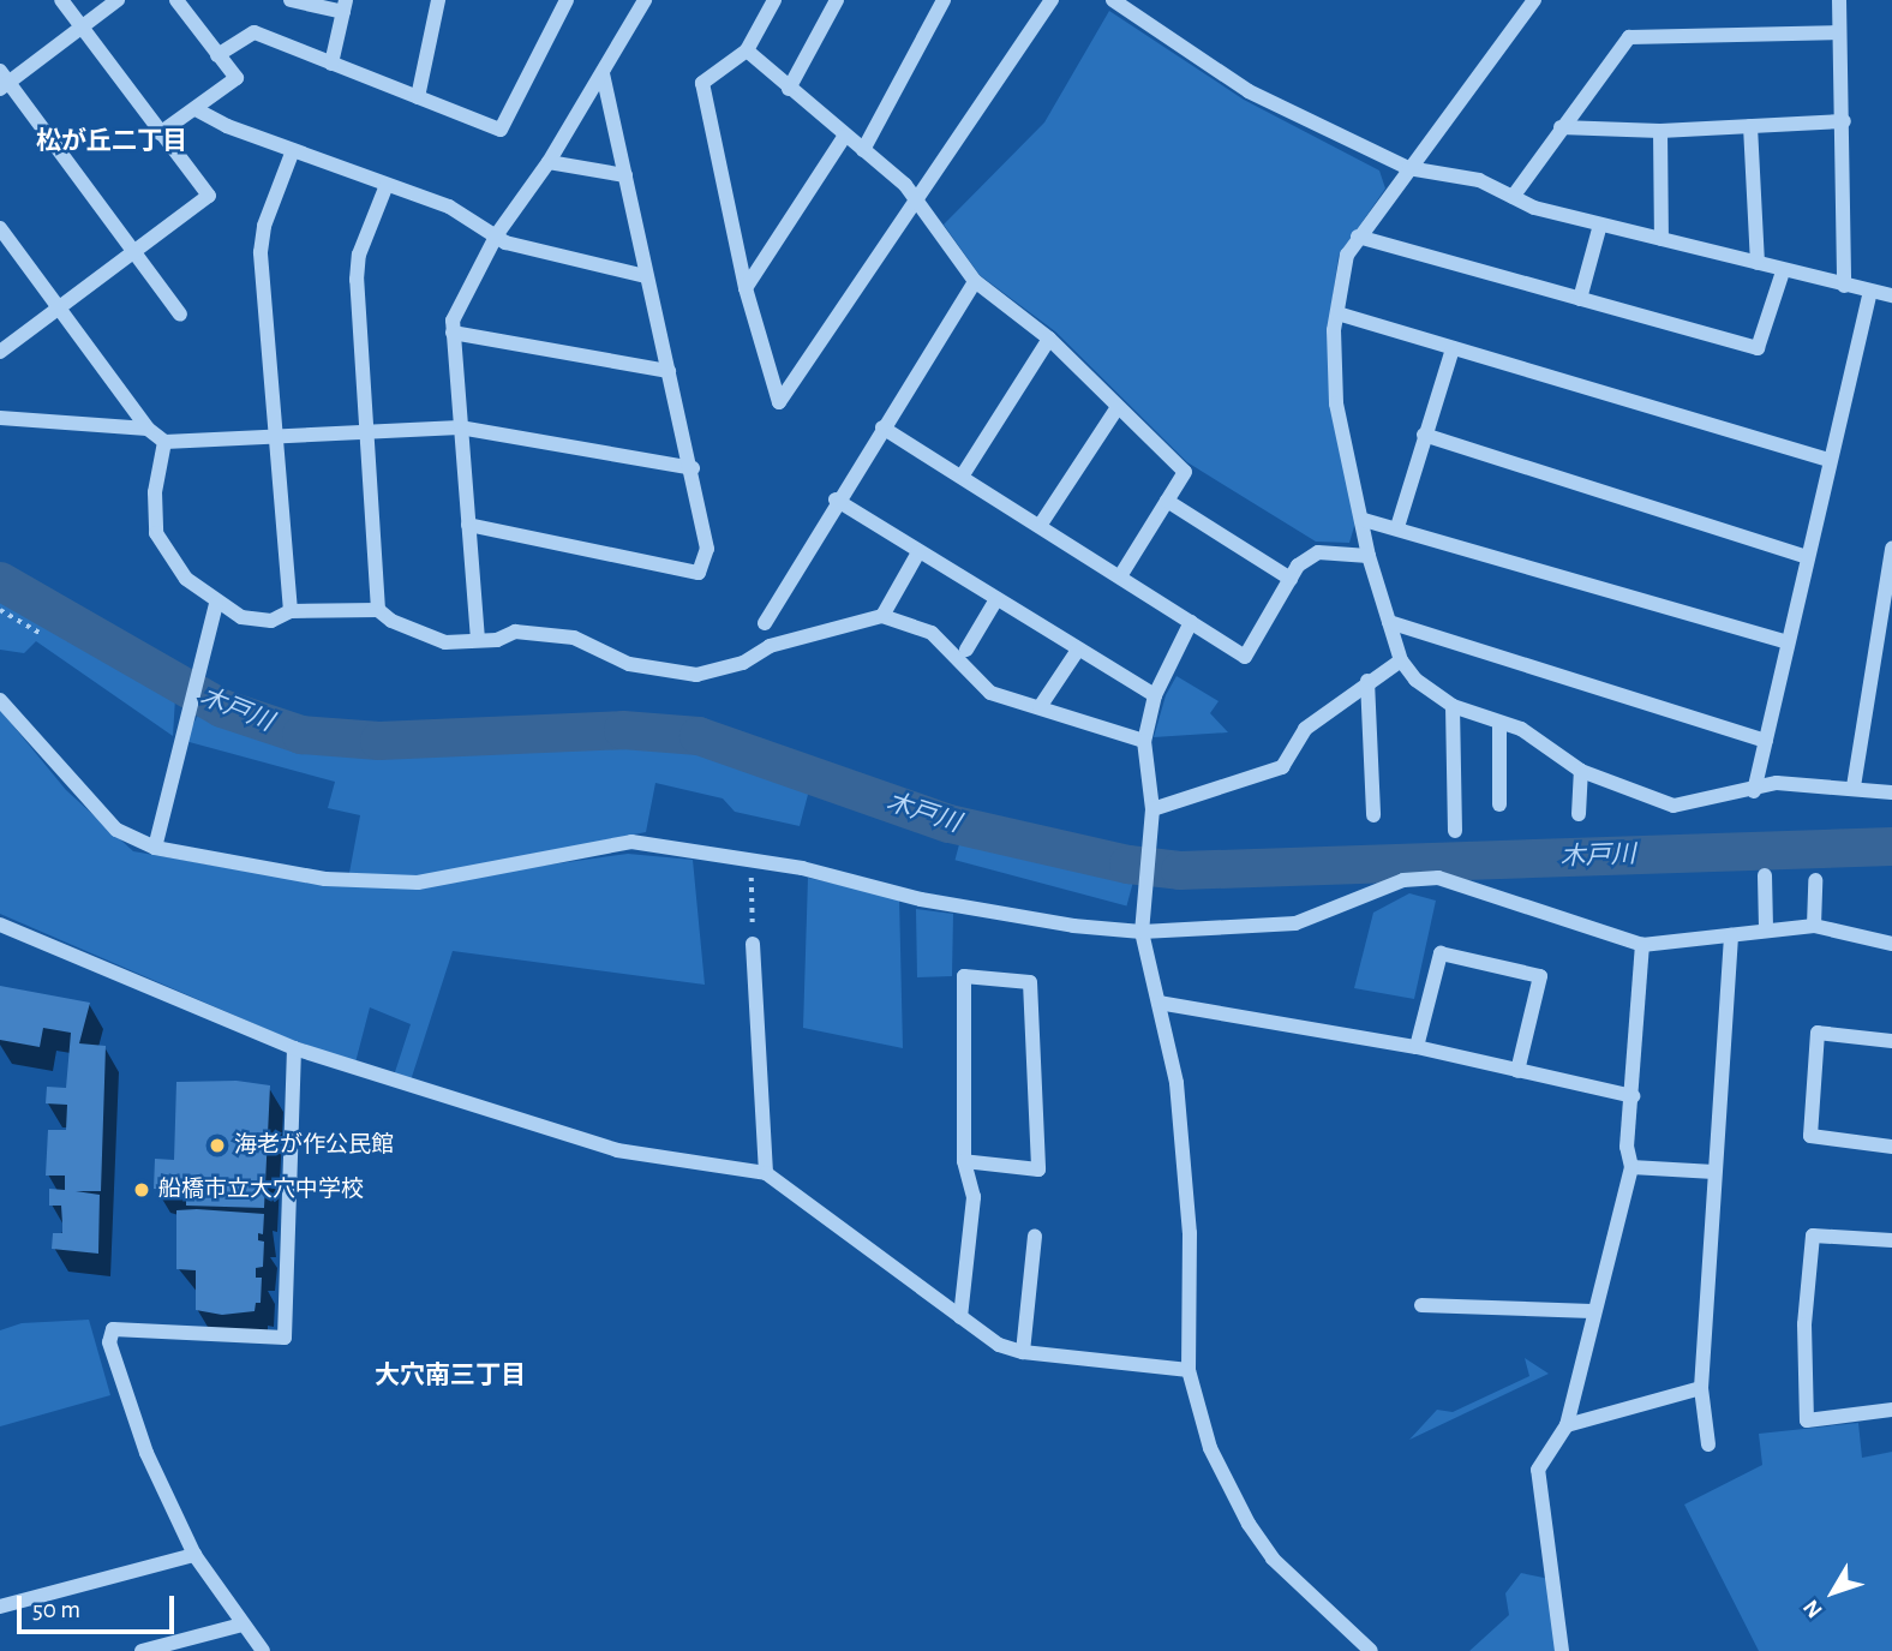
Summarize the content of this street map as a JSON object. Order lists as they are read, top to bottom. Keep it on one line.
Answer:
{"districts":["松が丘二丁目","大穴南三丁目"],"water":["木戸川"],"places":["海老が作公民館","船橋市立大穴中学校"],"scale_bar":"50 m","north":"bottom left"}
